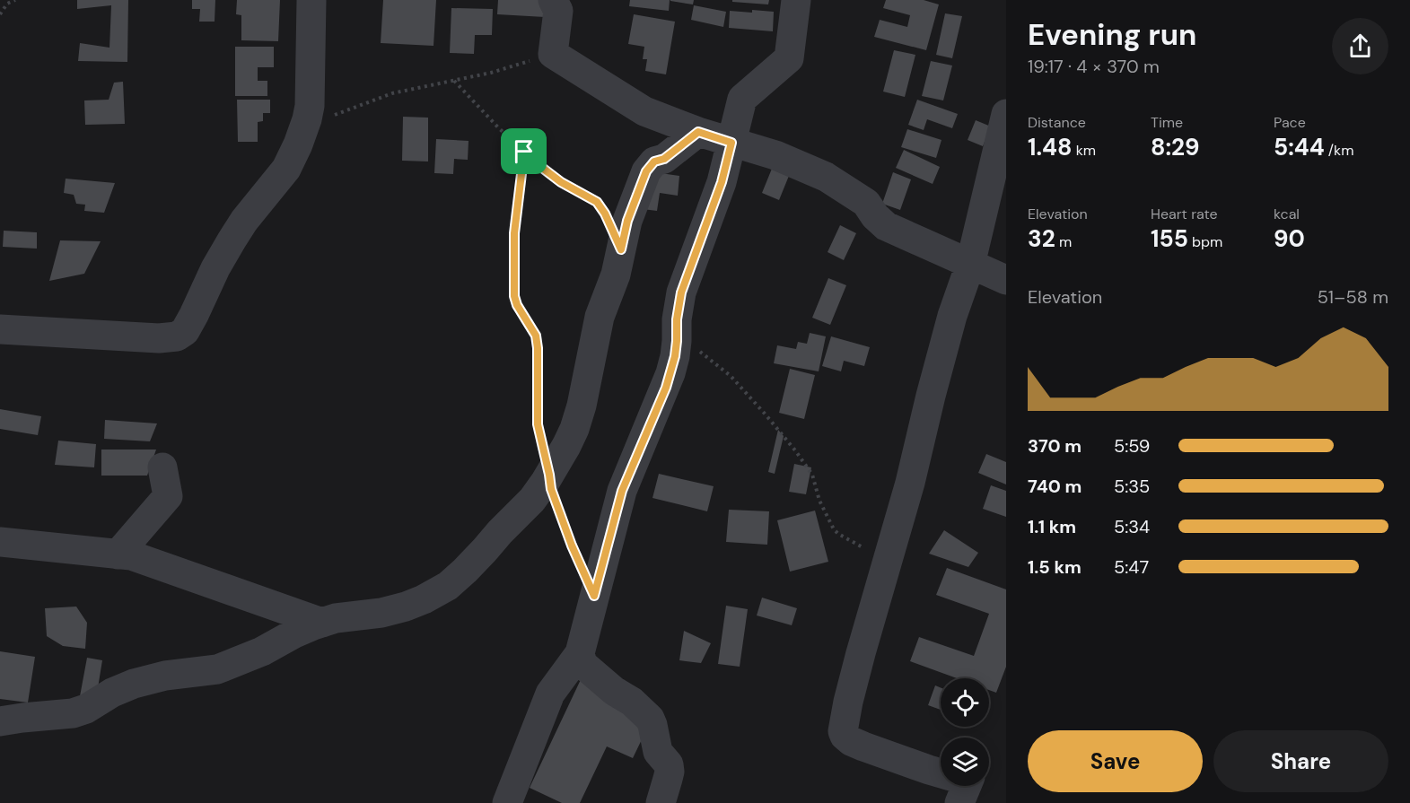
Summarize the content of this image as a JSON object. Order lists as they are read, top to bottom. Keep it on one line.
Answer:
{"page":{"heading":["Evening run","19:17 · 4 × 370 m"],"stats":[["Distance","1.48 km"],["Time","8:29"],["Pace","5:44 /km"],["Elevation","32 m"],["Heart rate","155 bpm"],["kcal","90"]],"chart":["Elevation","51–58 m"],"list":[{"name":"370 m","note":"5:59"},{"name":"740 m","note":"5:35"},{"name":"1.1 km","note":"5:34"},{"name":"1.5 km","note":"5:47"}],"buttons":["Save","Share"]}}
